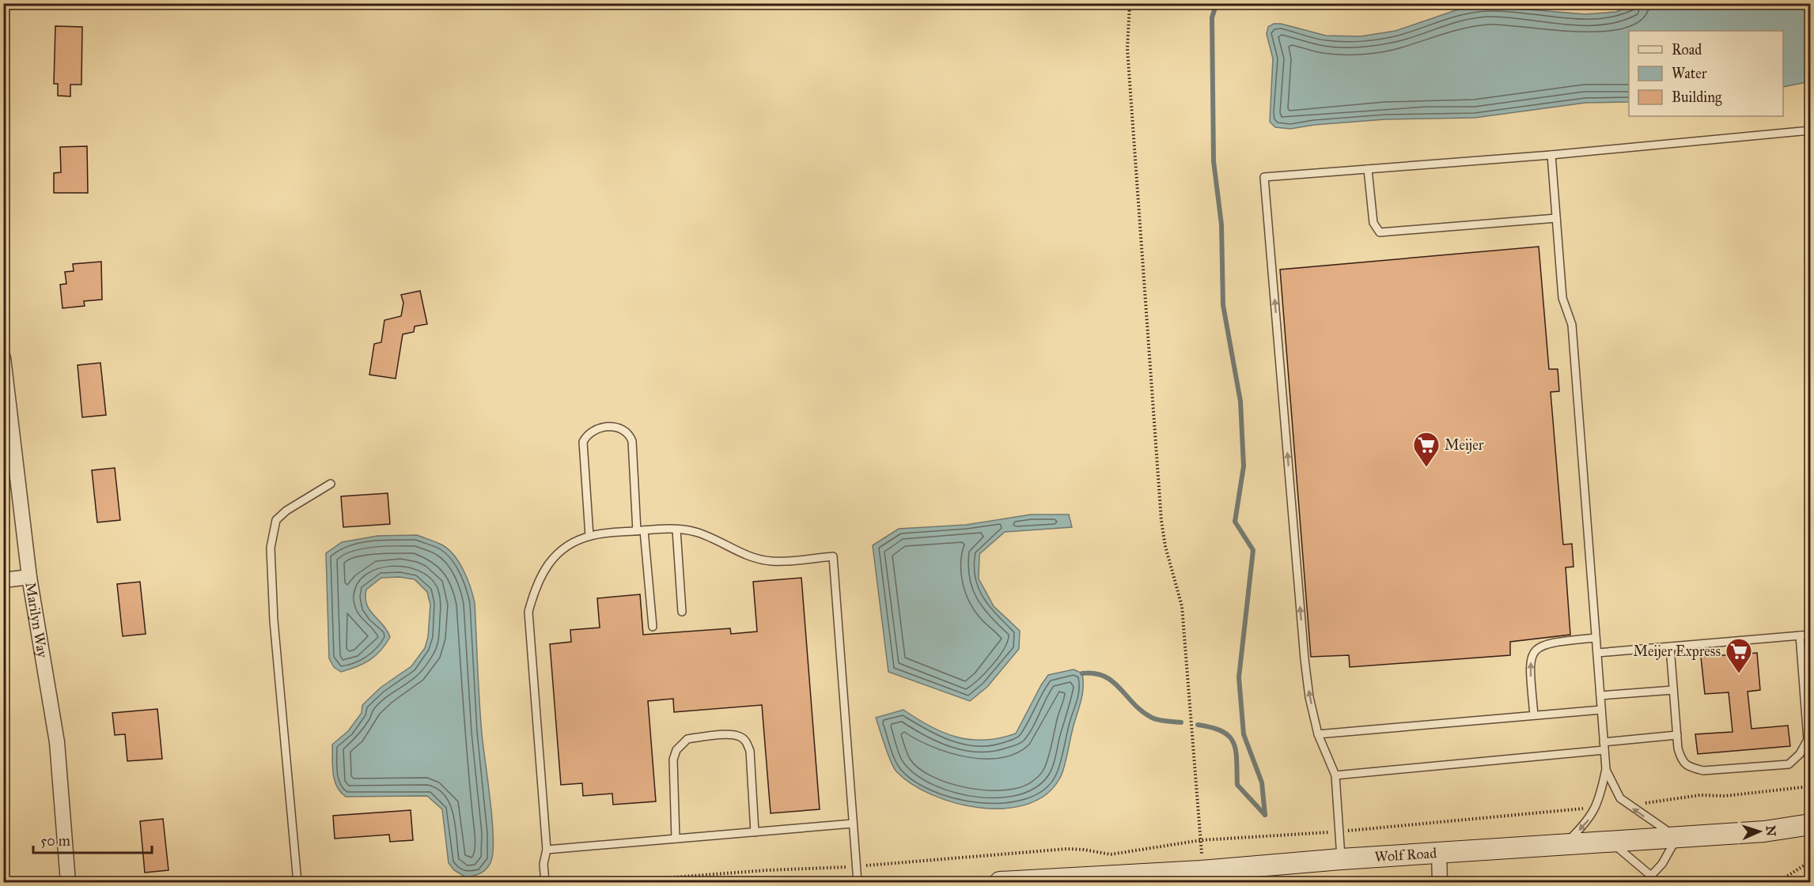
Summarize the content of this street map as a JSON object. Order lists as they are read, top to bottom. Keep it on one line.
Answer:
{"streets":{"main road":["Wolf Road"],"street":["Marilyn Way"]},"places":{"supermarket":["Meijer","Meijer Express"]},"legend":["Road","Water","Building"],"scale_bar":"50 m","north":"right"}
